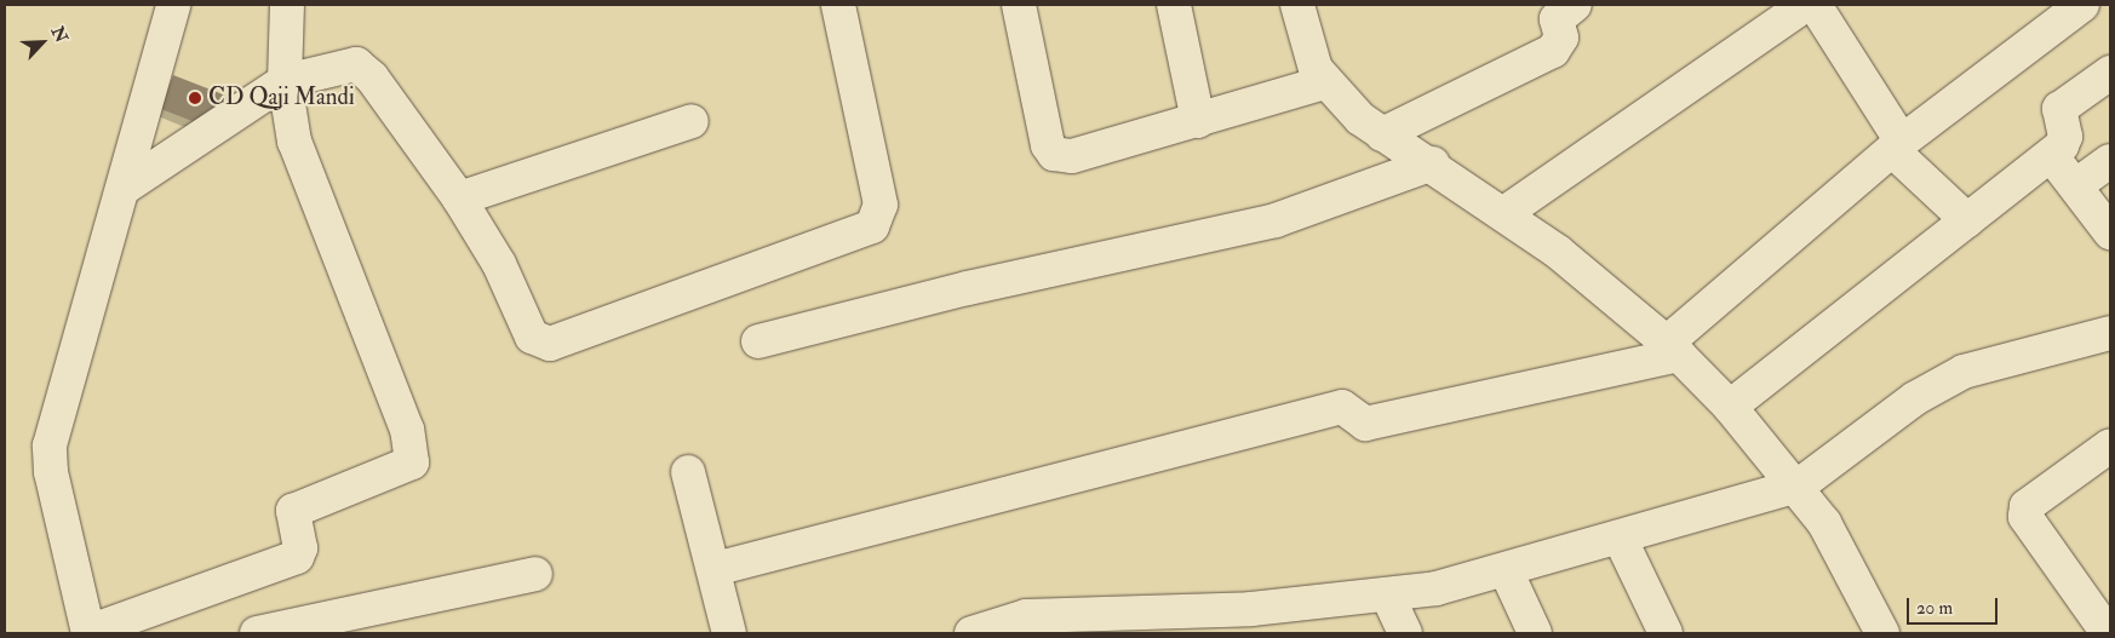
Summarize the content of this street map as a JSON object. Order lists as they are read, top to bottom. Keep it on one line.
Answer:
{"places":["CD Qaji Mandi"],"scale_bar":"20 m","north":"top right"}
